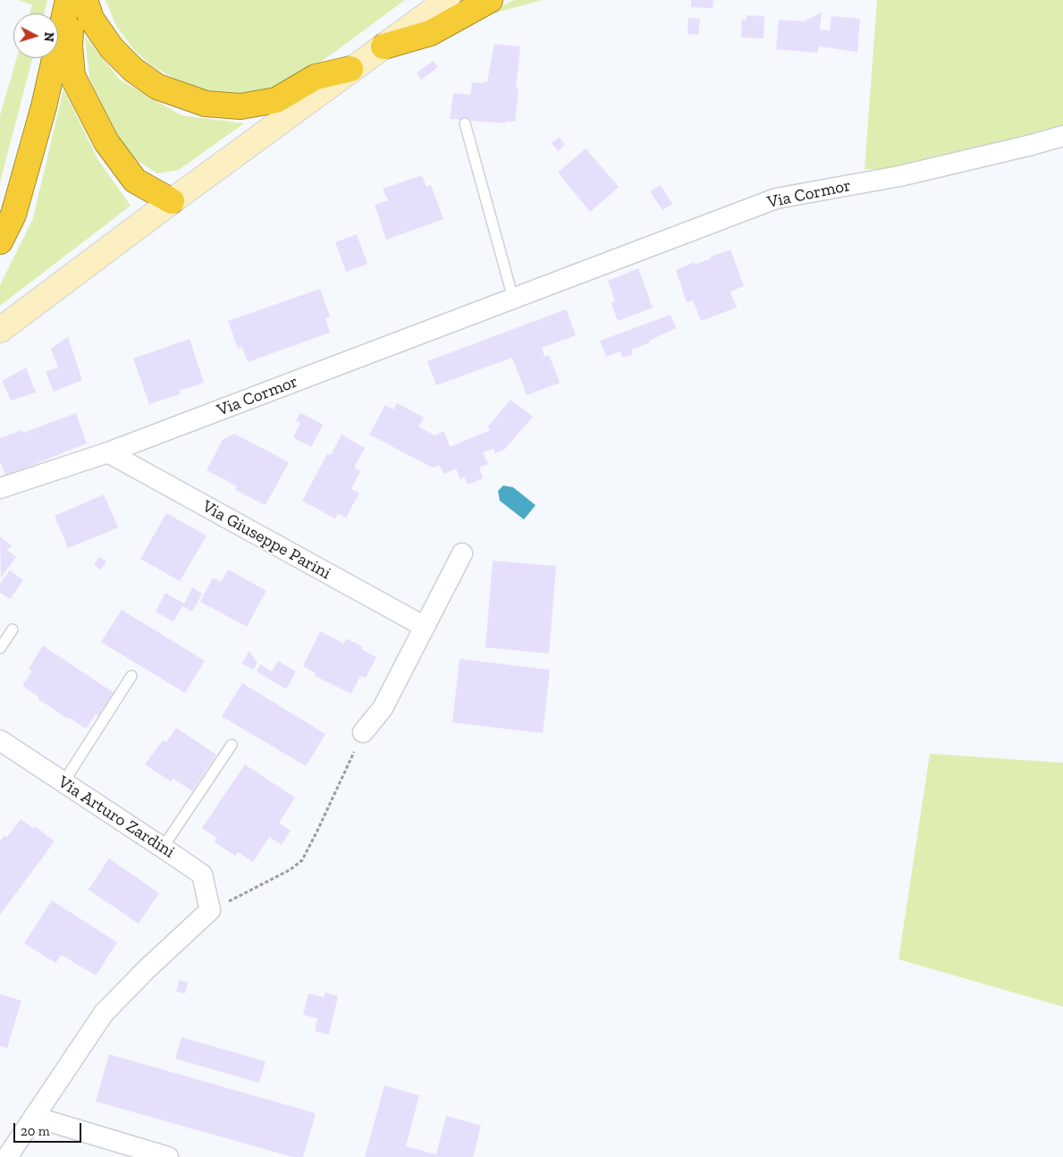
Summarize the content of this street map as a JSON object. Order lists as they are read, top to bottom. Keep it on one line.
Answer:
{"streets":{"street":["Via Cormor","Via Giuseppe Parini","Via Arturo Zardini"]},"crossings":[["Via Cormor","Via Giuseppe Parini"]],"scale_bar":"20 m","north":"right"}
